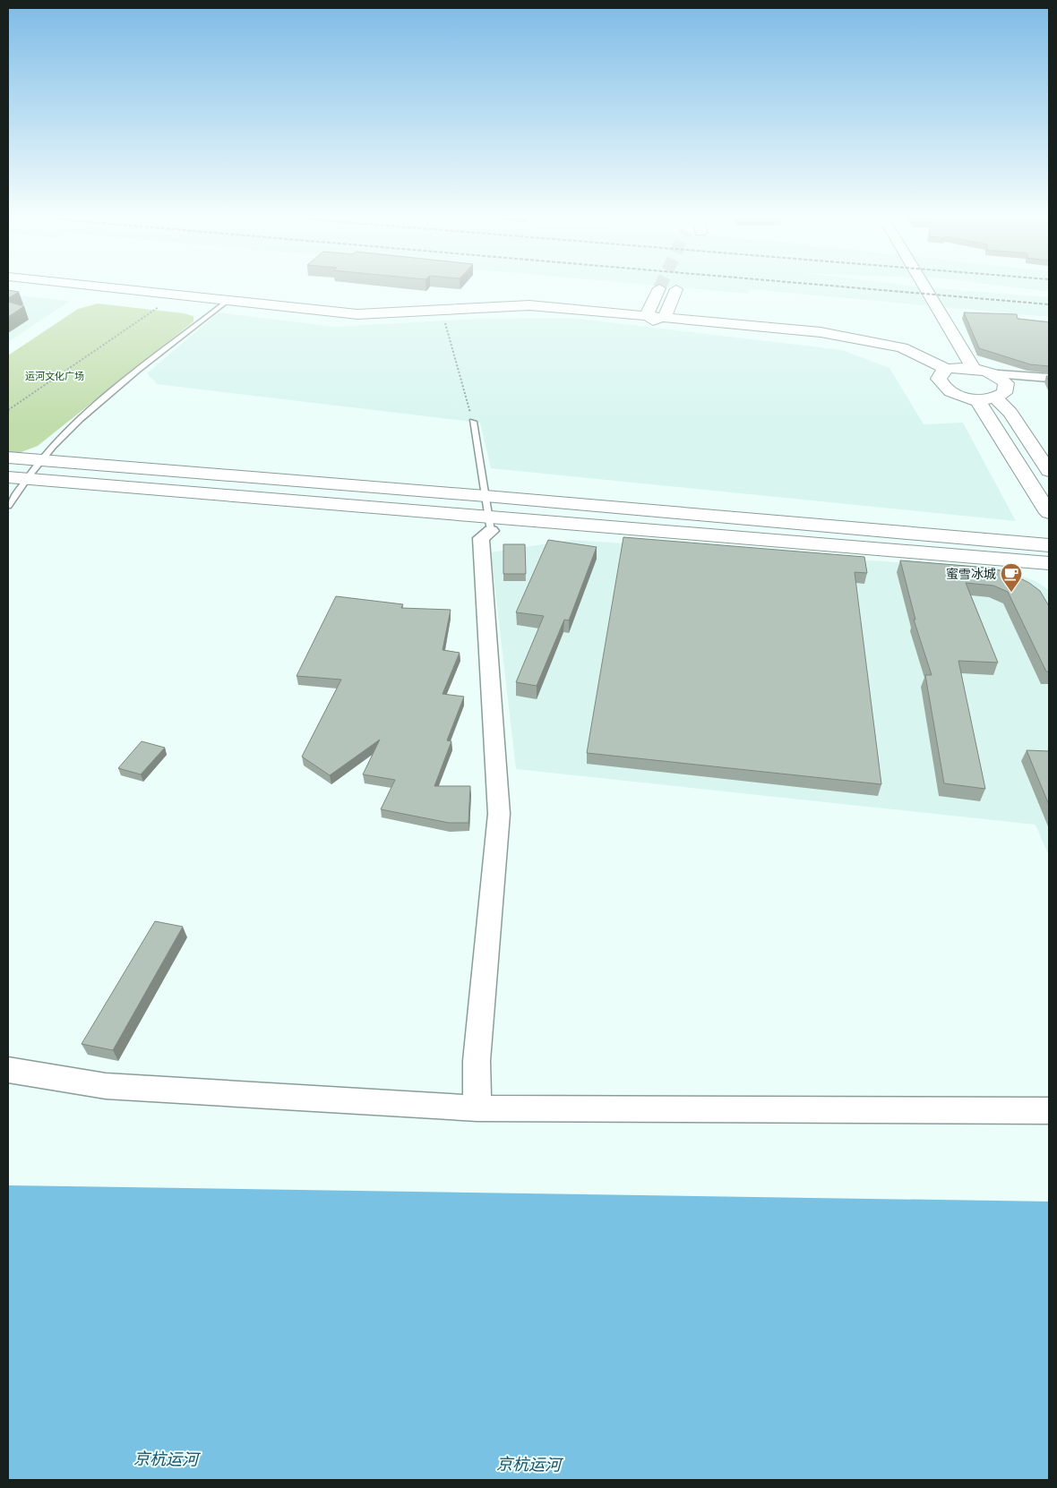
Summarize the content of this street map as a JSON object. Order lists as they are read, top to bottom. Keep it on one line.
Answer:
{"water":["京杭运河"],"parks":["运河文化广场"],"places":{"cafe":["蜜雪冰城"]}}
